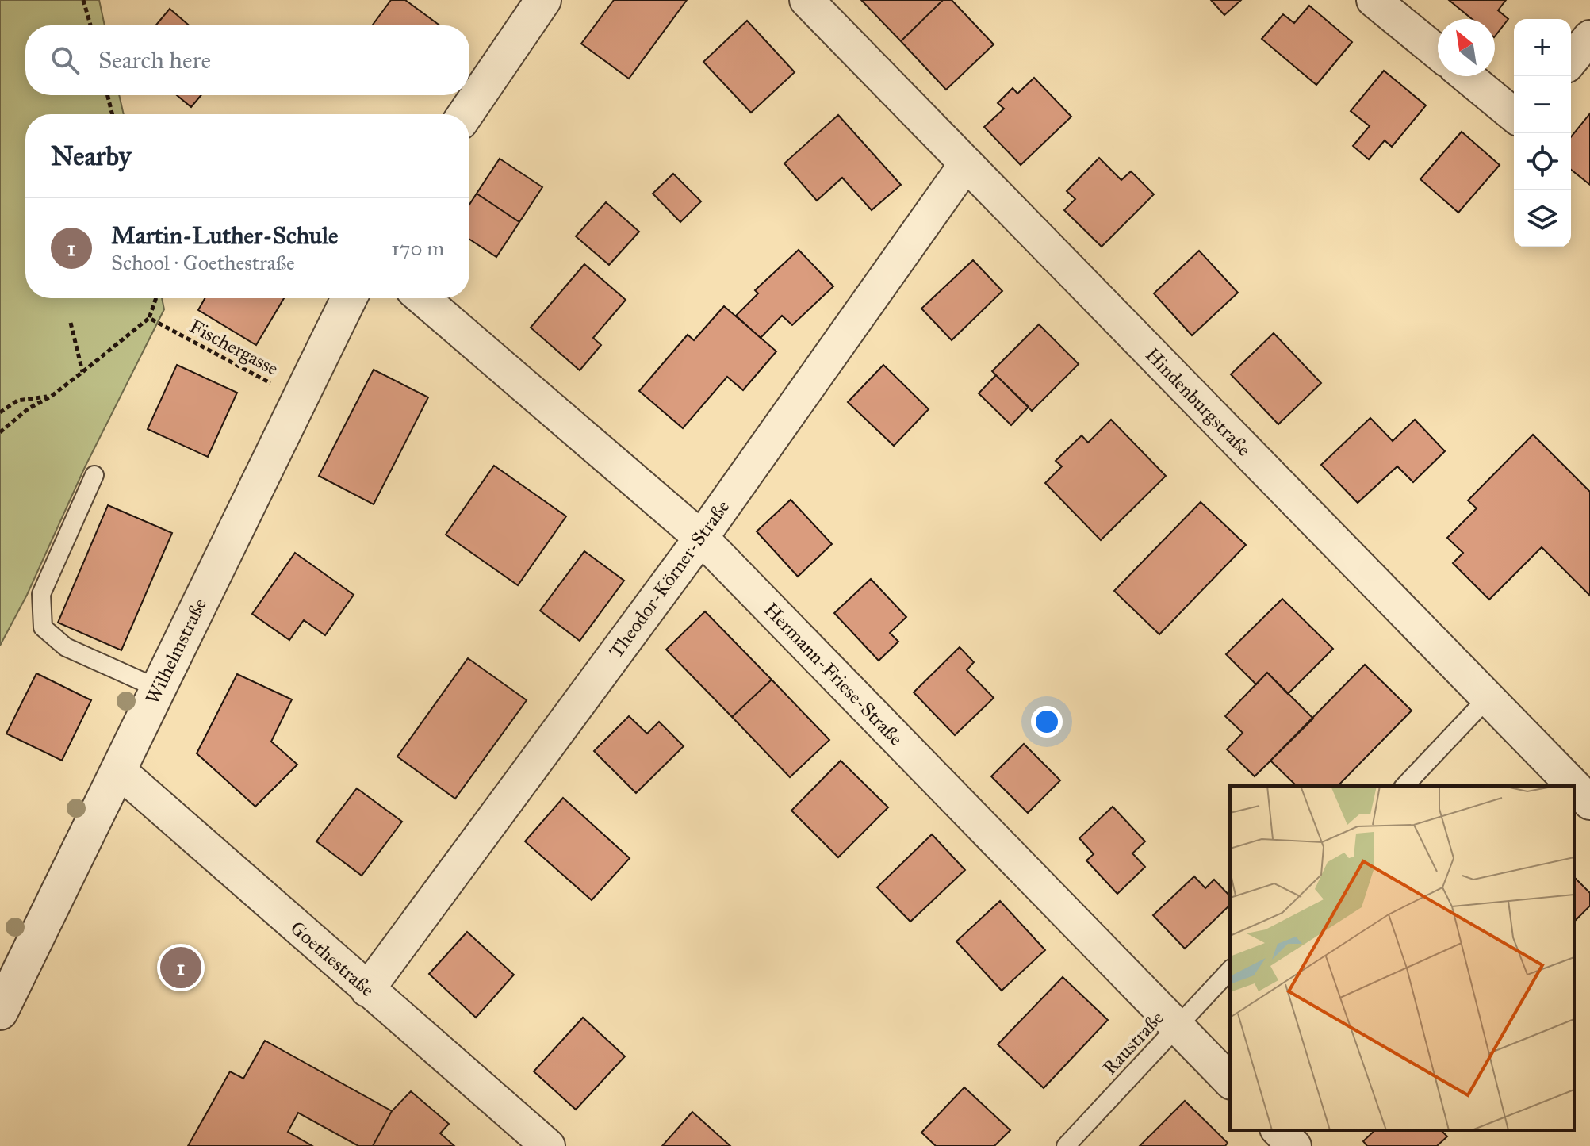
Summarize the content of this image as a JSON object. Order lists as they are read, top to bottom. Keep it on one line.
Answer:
{"streets":{"street":["Hindenburgstraße","Theodor-Körner-Straße","Wilhelmstraße","Hermann-Friese-Straße","Goethestraße"],"lane":["Raustraße"],"path":["Fischergasse"]},"crossings":[["Fischergasse","Wilhelmstraße"],["Hindenburgstraße","Theodor-Körner-Straße"],["Theodor-Körner-Straße","Hermann-Friese-Straße"],["Theodor-Körner-Straße","Goethestraße"],["Wilhelmstraße","Goethestraße"],["Hermann-Friese-Straße","Raustraße"]],"north":"top left","page":{"map_buttons":["+","−"],"search":"Search here","heading":"Nearby","list":[{"mark":"1","name":"Martin-Luther-Schule","note":"School · Goethestraße","value":"170 m"}],"pins":"1"}}
